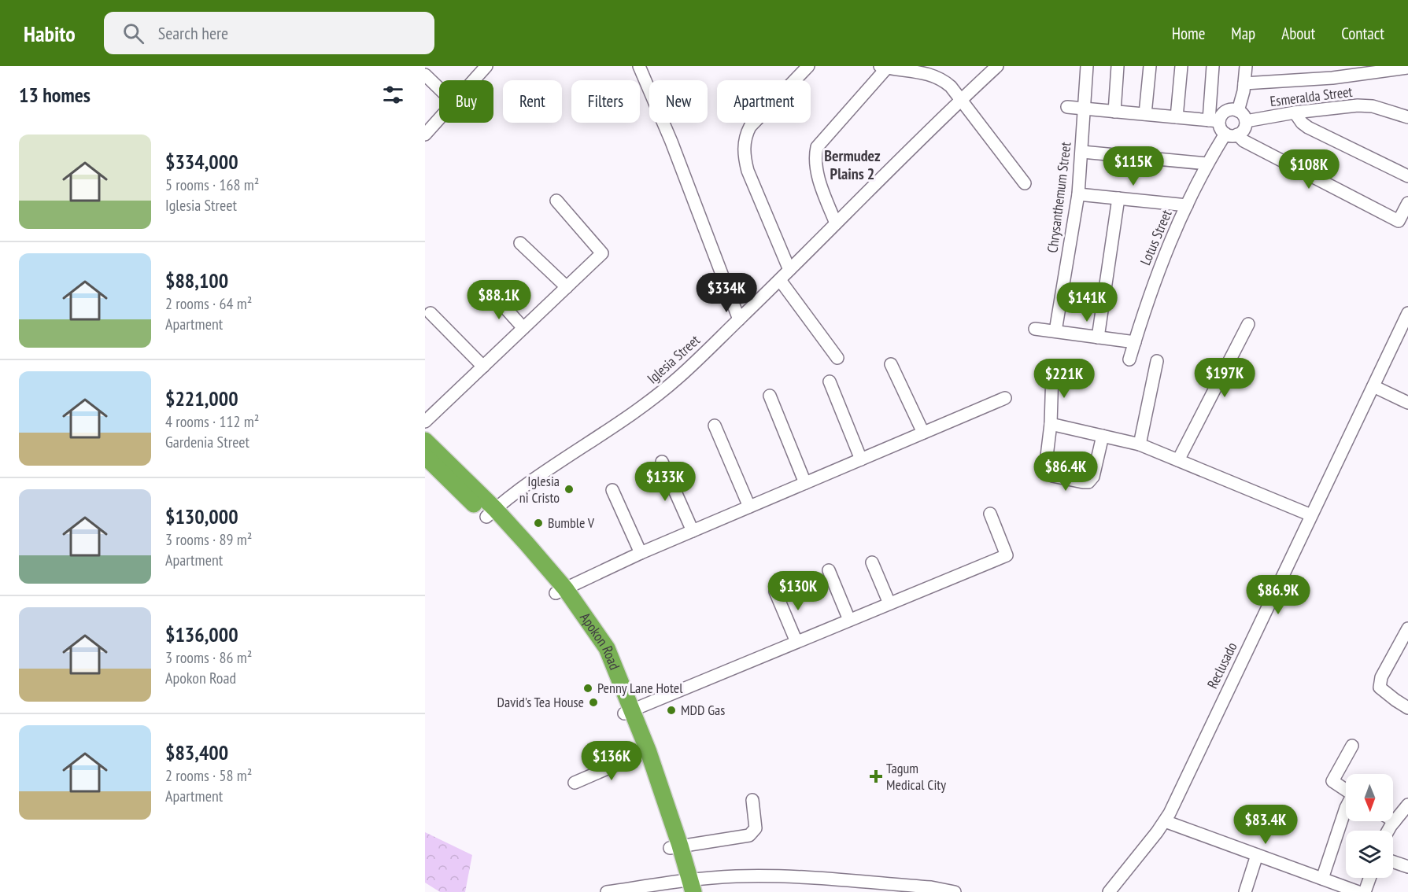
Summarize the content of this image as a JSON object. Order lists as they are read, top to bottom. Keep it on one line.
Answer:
{"streets":{"highway":["Apokon Road"],"street":["Esmeralda Street","Chrysanthemum Street","Lotus Street","Iglesia Street","Reclusado"]},"crossings":[["Esmeralda Street","Lotus Street"],["Iglesia Street","Apokon Road"]],"districts":["Bermudez Plains 2"],"places":{"other":["Iglesia ni Cristo","Bumble V","Penny Lane Hotel","David's Tea House","MDD Gas"],"health":["Tagum Medical City"]},"north":"bottom","page":{"header":"Habito","search":"Search here","nav":["Home","Map","About","Contact"],"heading":"13 homes","chip":["Buy","Rent","Filters","New","Apartment"],"list":[{"name":"$334,000","note":"5 rooms · 168 m² · Iglesia Street"},{"name":"$88,100","note":"2 rooms · 64 m² · Apartment"},{"name":"$221,000","note":"4 rooms · 112 m² · Gardenia Street"},{"name":"$130,000","note":"3 rooms · 89 m² · Apartment"},{"name":"$136,000","note":"3 rooms · 86 m² · Apokon Road"},{"name":"$83,400","note":"2 rooms · 58 m² · Apartment"}],"price":["$115K","$108K","$334K","$88.1K","$141K","$197K","$221K","$86.4K","$133K","$130K","$86.9K","$136K","$83.4K"]}}
